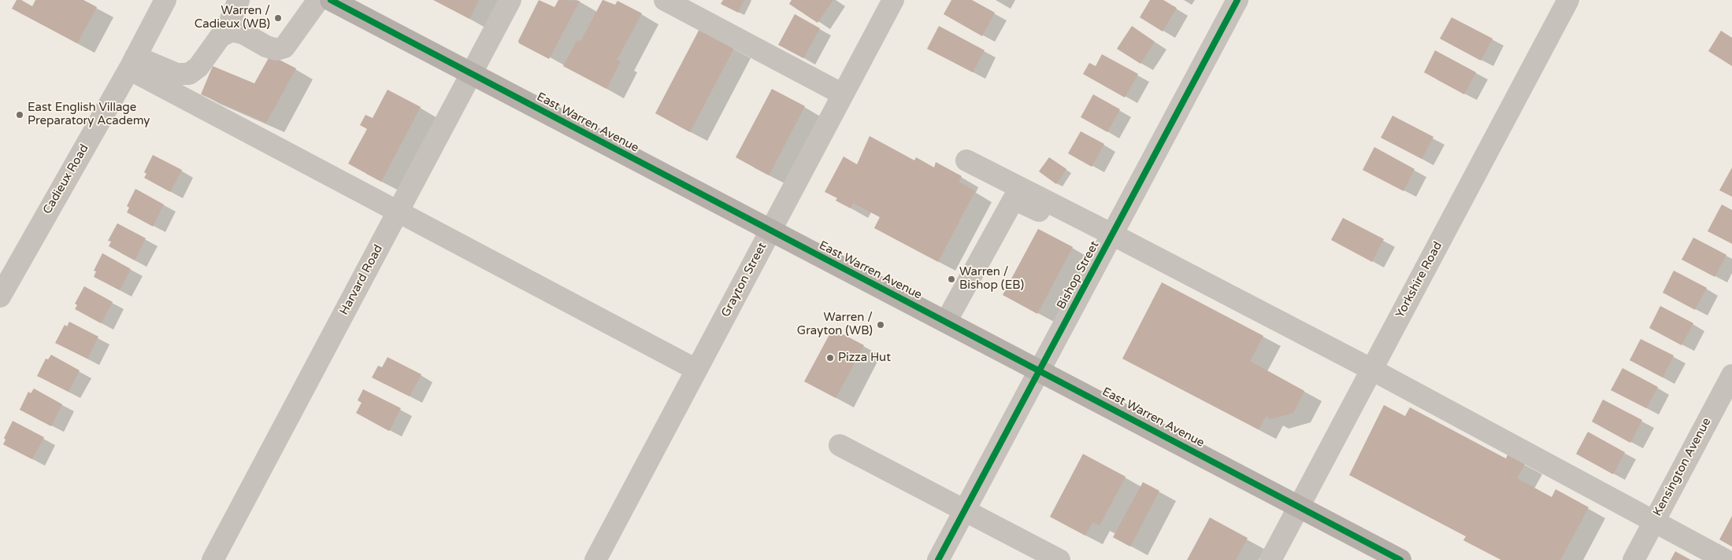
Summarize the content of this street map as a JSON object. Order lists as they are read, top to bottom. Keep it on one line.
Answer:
{"streets":{"main road":["East Warren Avenue"],"street":["Cadieux Road","Bishop Street","Harvard Road","Grayton Street","Yorkshire Road","Kensington Avenue"]},"crossings":[["East Warren Avenue","Bishop Street"],["East Warren Avenue","Harvard Road"],["East Warren Avenue","Grayton Street"],["East Warren Avenue","Yorkshire Road"]],"places":["Warren / Cadieux (WB)","East English Village Preparatory Academy","Warren / Bishop (EB)","Warren / Grayton (WB)","Pizza Hut"]}
